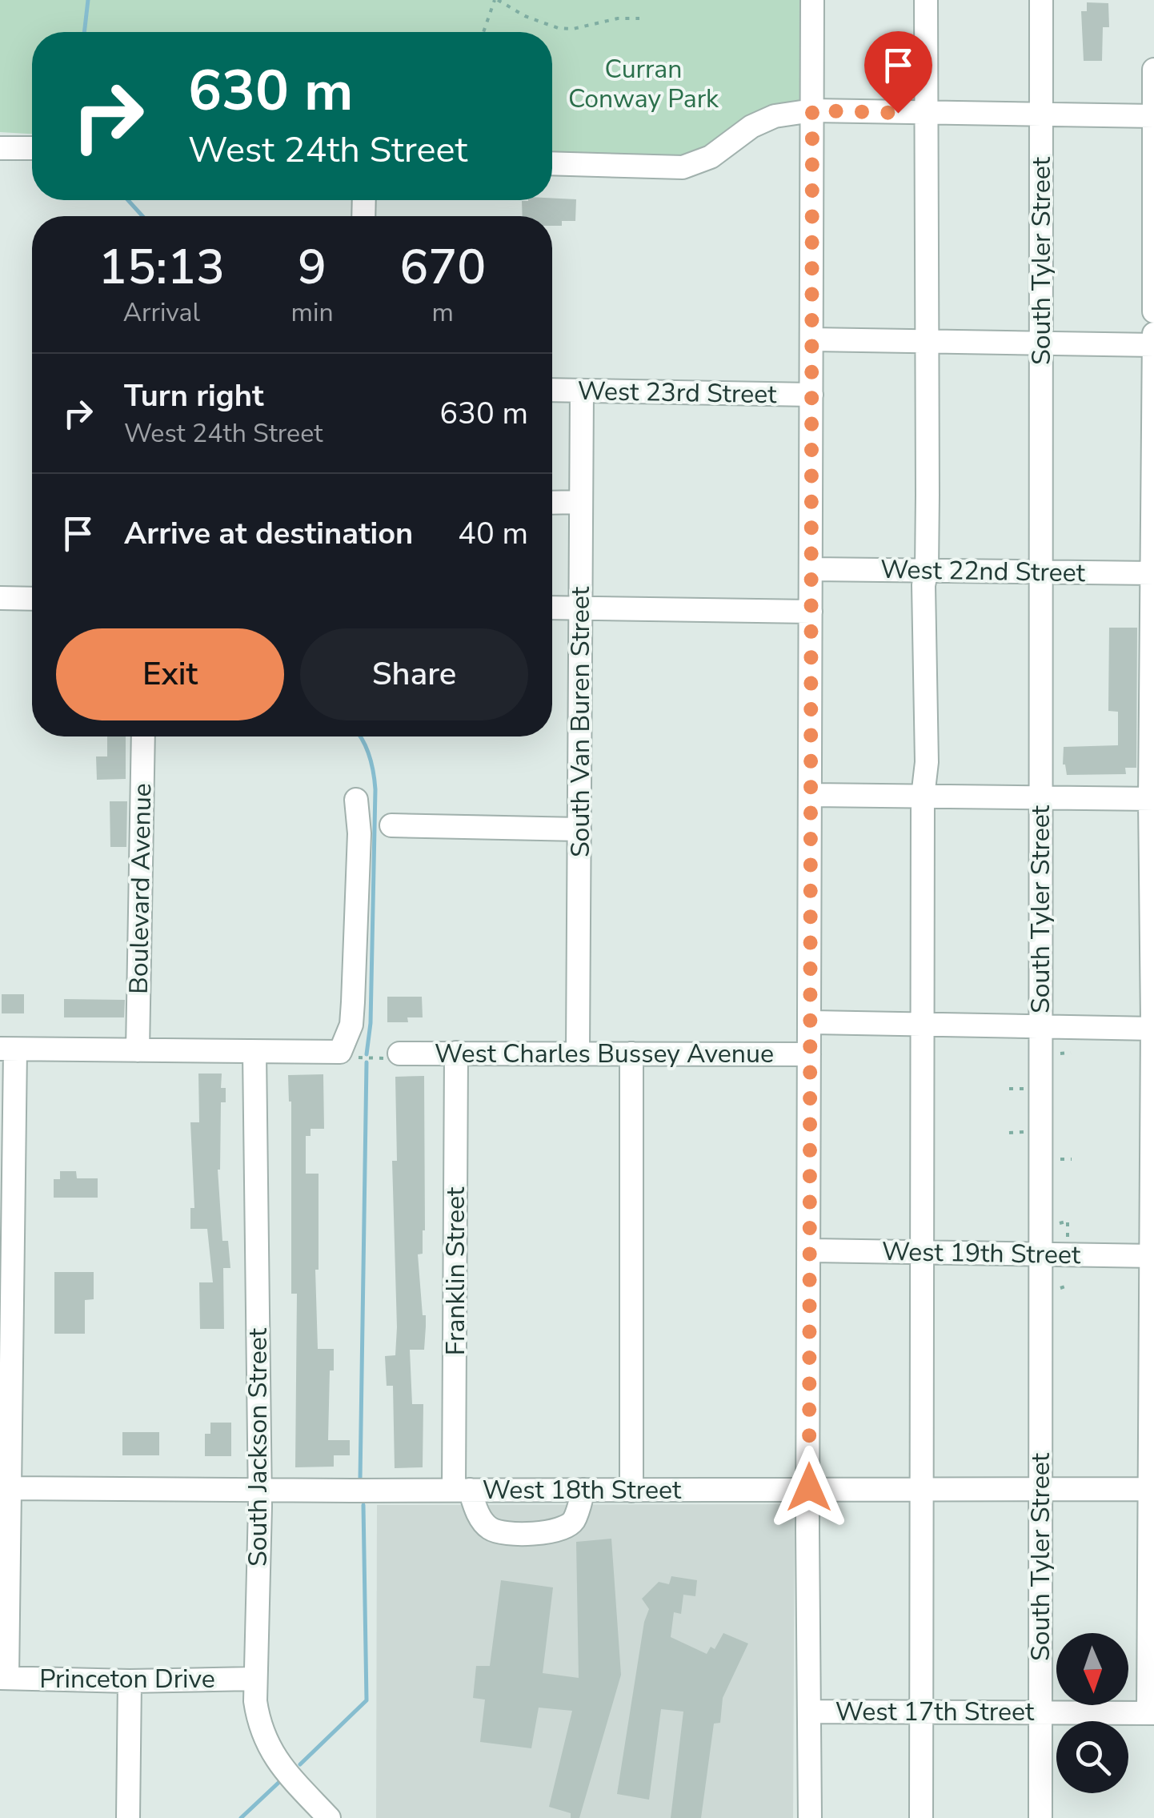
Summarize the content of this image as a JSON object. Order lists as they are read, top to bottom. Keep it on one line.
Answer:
{"streets":{"street":["South Tyler Street","West 23rd Street","West 22nd Street","South Van Buren Street","Boulevard Avenue","West Charles Bussey Avenue","West 19th Street","Franklin Street","South Jackson Street","West 18th Street","Princeton Drive","West 17th Street"]},"crossings":[["South Tyler Street","West 22nd Street"],["South Tyler Street","West Charles Bussey Avenue"],["South Tyler Street","West 19th Street"],["South Tyler Street","West 18th Street"],["South Tyler Street","West 17th Street"],["West 23rd Street","South Van Buren Street"],["South Van Buren Street","West Charles Bussey Avenue"],["West Charles Bussey Avenue","Franklin Street"],["Franklin Street","West 18th Street"],["South Jackson Street","West 18th Street"],["South Jackson Street","Princeton Drive"]],"parks":["Curran Conway Park"],"north":"bottom","page":{"turn":["630 m","West 24th Street"],"eta":["15:13","Arrival","9","min","670","m"],"list":[{"name":"Turn right","note":"West 24th Street","value":"630 m"},{"name":"Arrive at destination","value":"40 m"}],"buttons":["Exit","Share"]}}
